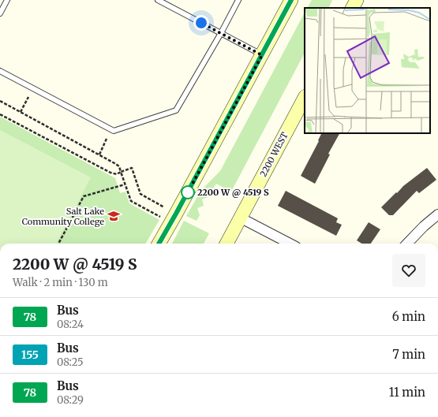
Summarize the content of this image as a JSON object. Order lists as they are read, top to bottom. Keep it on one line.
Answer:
{"streets":{"street":["2200 WEST"]},"places":{"other":["2200 W @ 4519 S"],"school or university":["Salt Lake Community College"]},"lines":["bus line 78"],"page":{"heading":["2200 W @ 4519 S","Walk · 2 min · 130 m"],"list":[{"mark":"78","name":"Bus","note":"08:24","value":"6 min"},{"mark":"155","name":"Bus","note":"08:25","value":"7 min"},{"mark":"78","name":"Bus","note":"08:29","value":"11 min"}]}}
